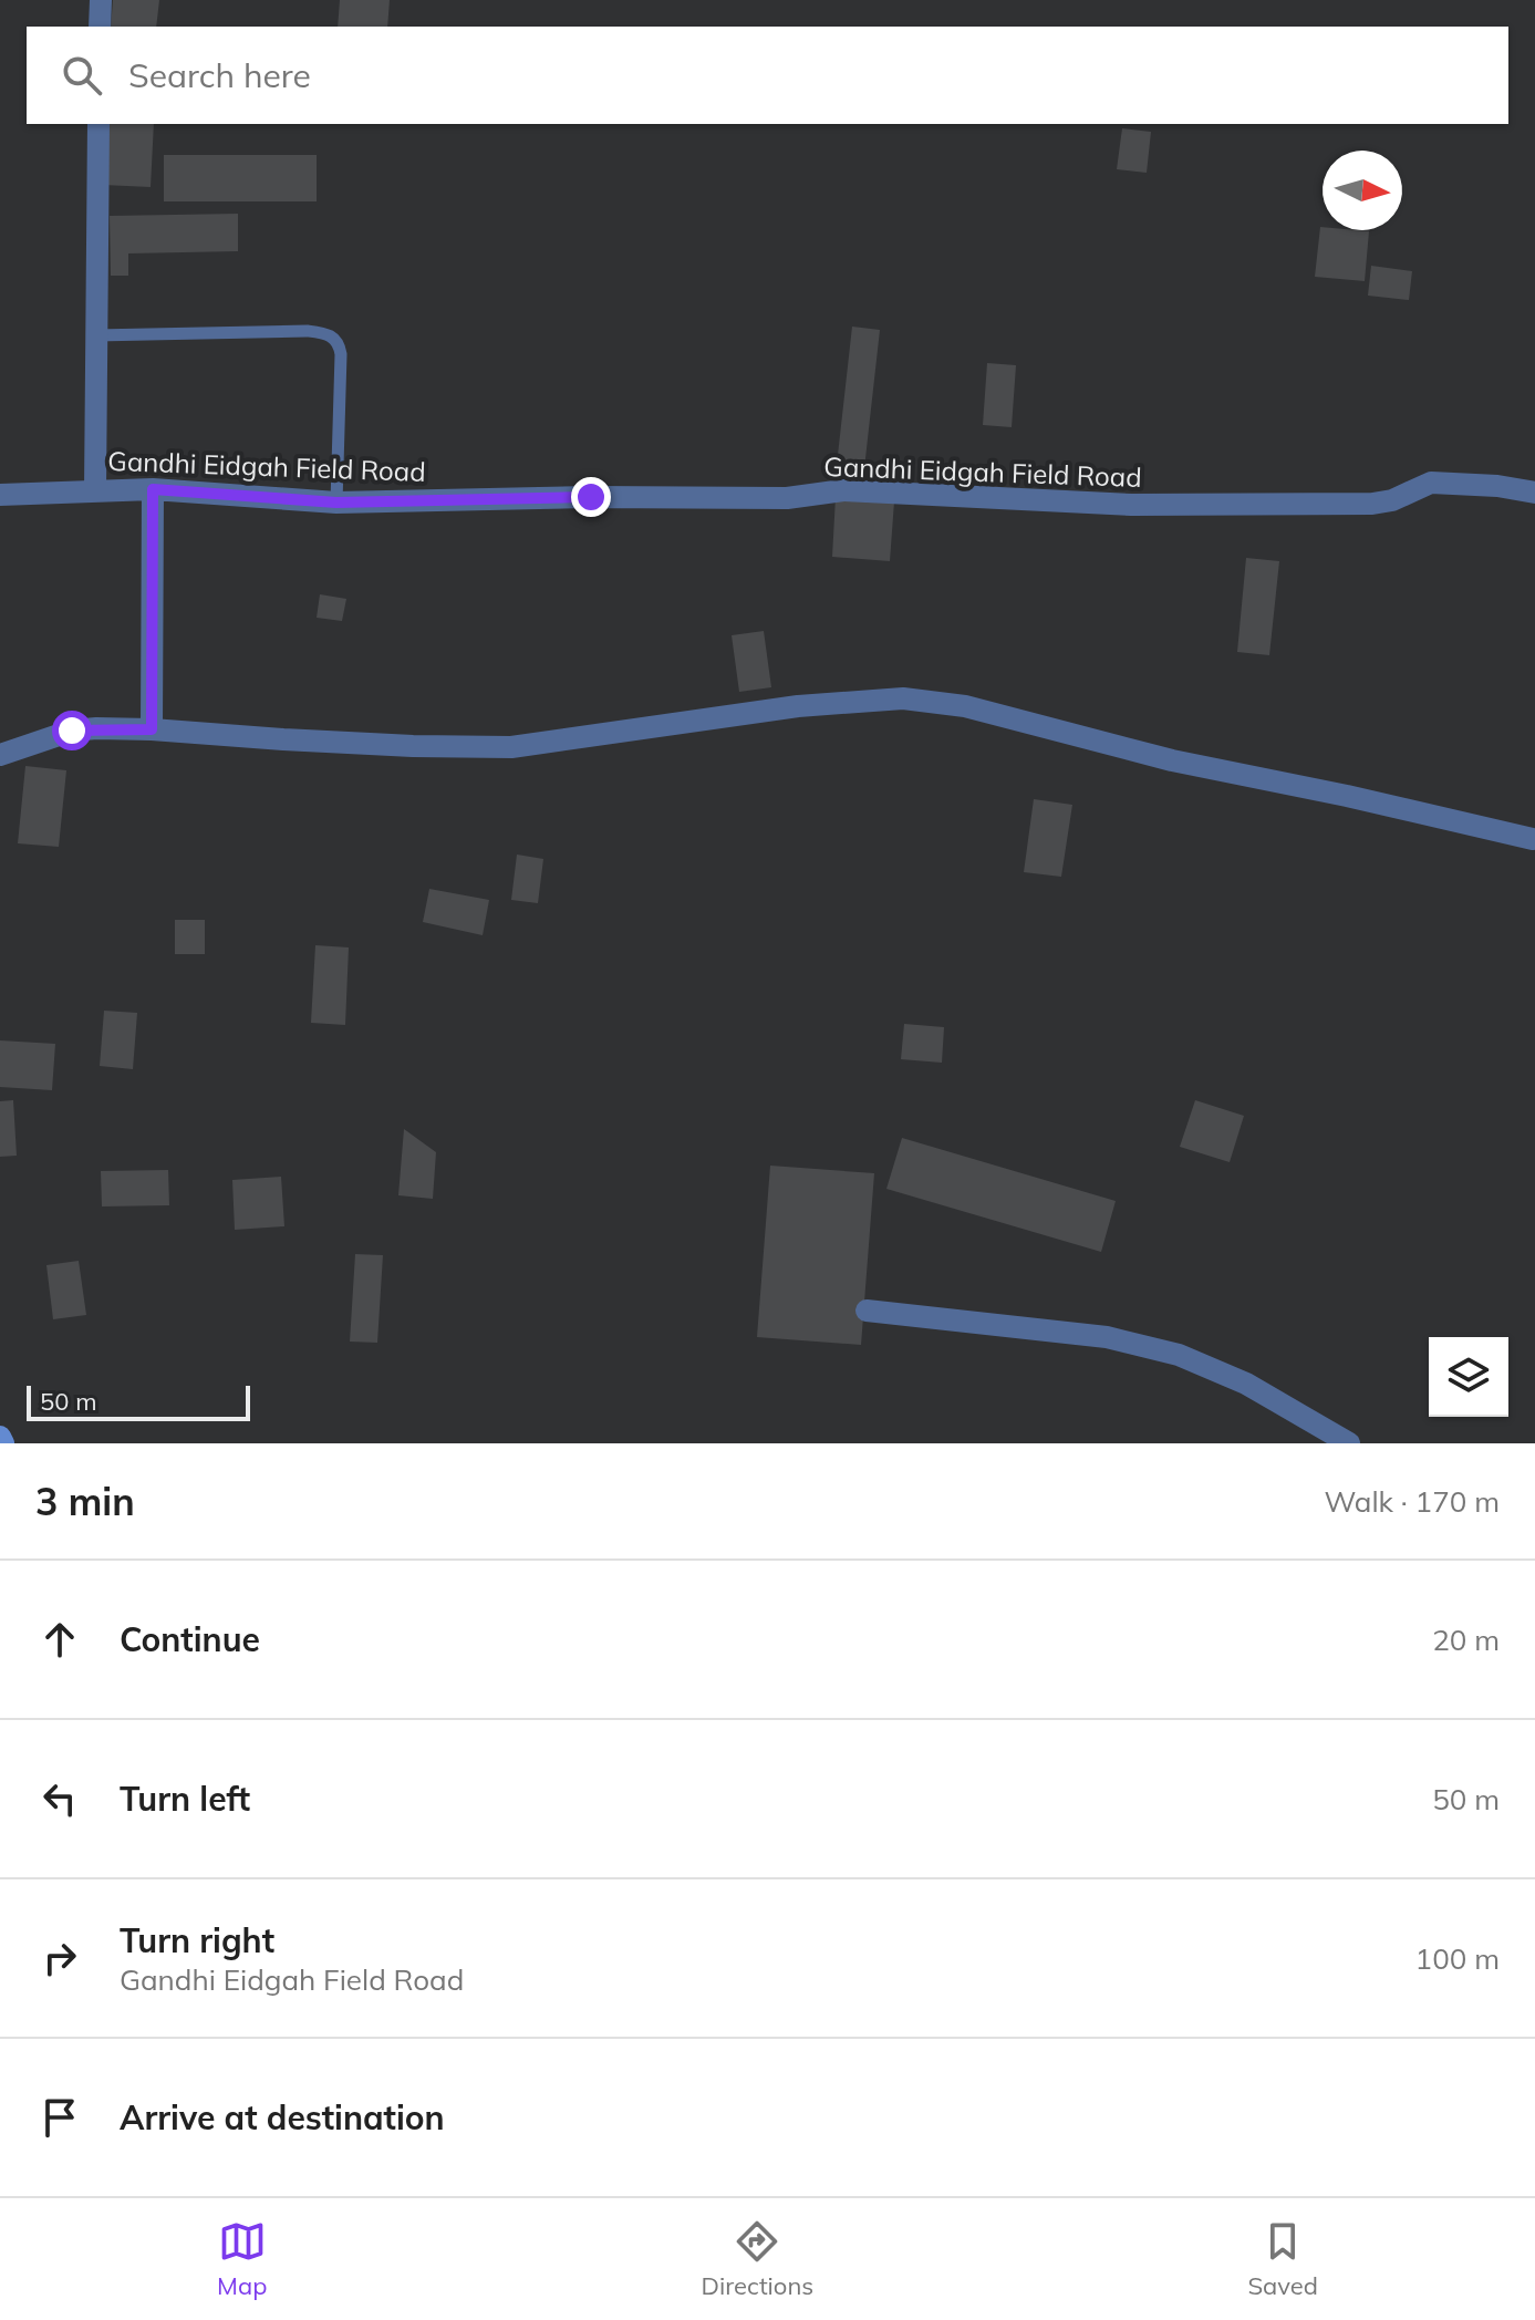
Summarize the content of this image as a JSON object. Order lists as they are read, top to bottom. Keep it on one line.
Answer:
{"streets":{"street":["Gandhi Eidgah Field Road"]},"scale_bar":"50 m","north":"right","page":{"search":"Search here","scale":"50 m","heading":["3 min","Walk · 170 m"],"list":[["Continue","20 m"],["Turn left","50 m"],["Turn right","Gandhi Eidgah Field Road","100 m"],"Arrive at destination"],"nav":["Map","Directions","Saved"]}}
